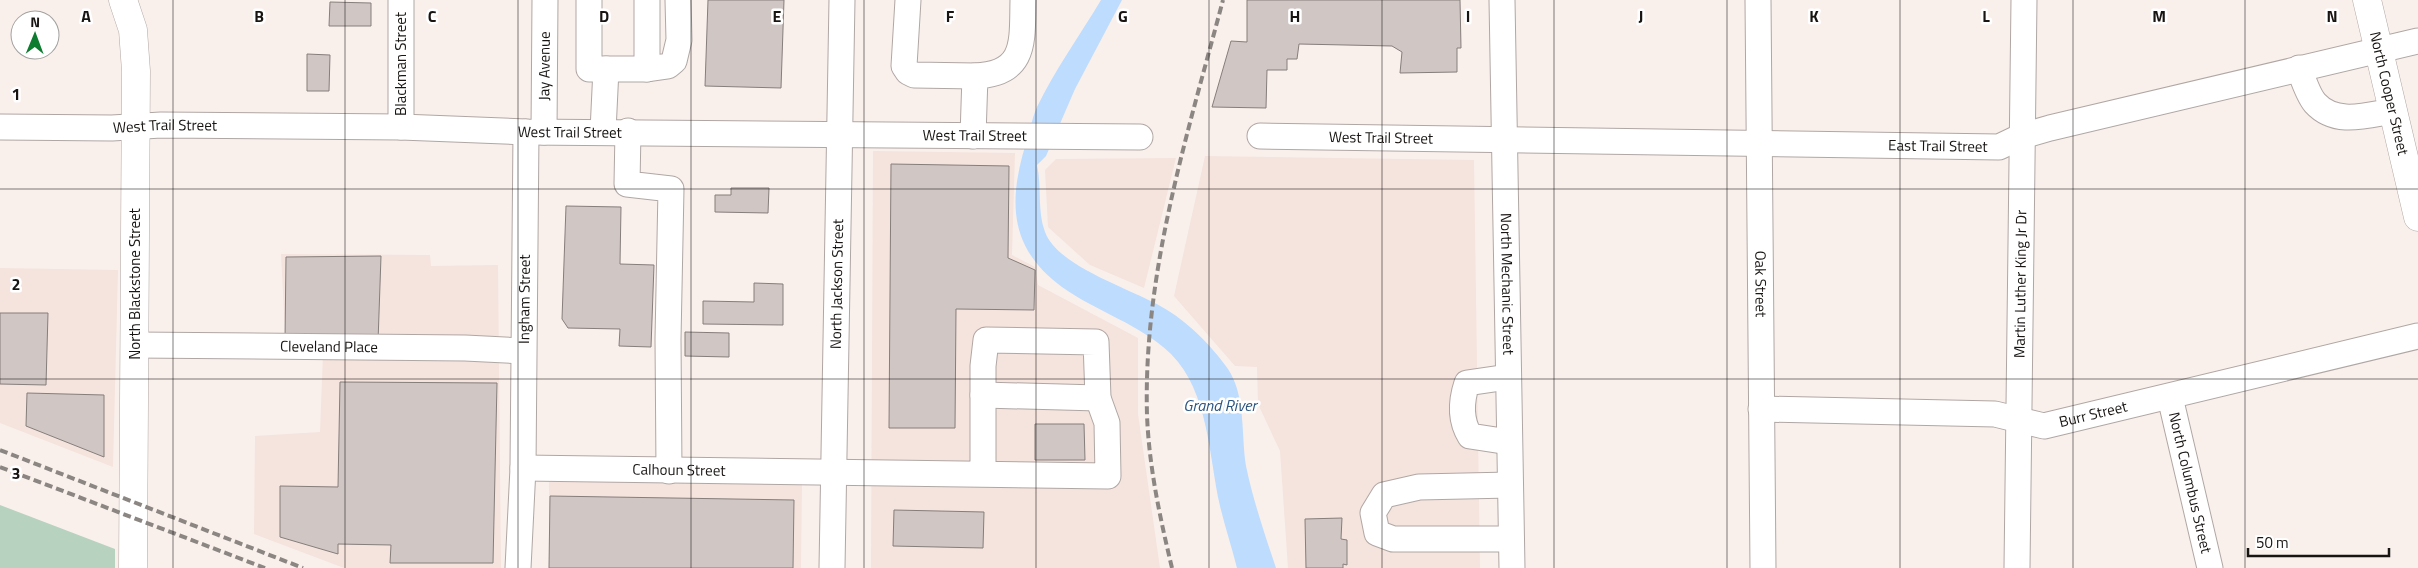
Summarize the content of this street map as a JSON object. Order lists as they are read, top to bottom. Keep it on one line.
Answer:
{"streets":{"main road":["North Cooper Street","North Blackstone Street"],"street":["Blackman Street","Jay Avenue","West Trail Street","East Trail Street","North Jackson Street","North Mechanic Street","Oak Street","Martin Luther King Jr Dr","Ingham Street","Cleveland Place","Burr Street","Calhoun Street","North Columbus Street"]},"crossings":[["Blackman Street","West Trail Street"],["Jay Avenue","West Trail Street"],["Jay Avenue","Ingham Street"],["North Cooper Street","East Trail Street"],["West Trail Street","East Trail Street"],["West Trail Street","North Blackstone Street"],["West Trail Street","North Jackson Street"],["West Trail Street","North Mechanic Street"],["West Trail Street","Ingham Street"],["East Trail Street","North Mechanic Street"],["East Trail Street","Oak Street"],["East Trail Street","Martin Luther King Jr Dr"],["North Blackstone Street","Cleveland Place"],["North Jackson Street","Calhoun Street"],["Oak Street","Burr Street"],["Martin Luther King Jr Dr","Burr Street"],["Ingham Street","Cleveland Place"],["Ingham Street","Calhoun Street"],["Burr Street","North Columbus Street"]],"water":["Grand River"],"scale_bar":"50 m","north":"top","grid":{"columns":["A","B","C","D","E","F","G","H","I","J","K","L","M","N"],"rows":["1","2","3"]}}
